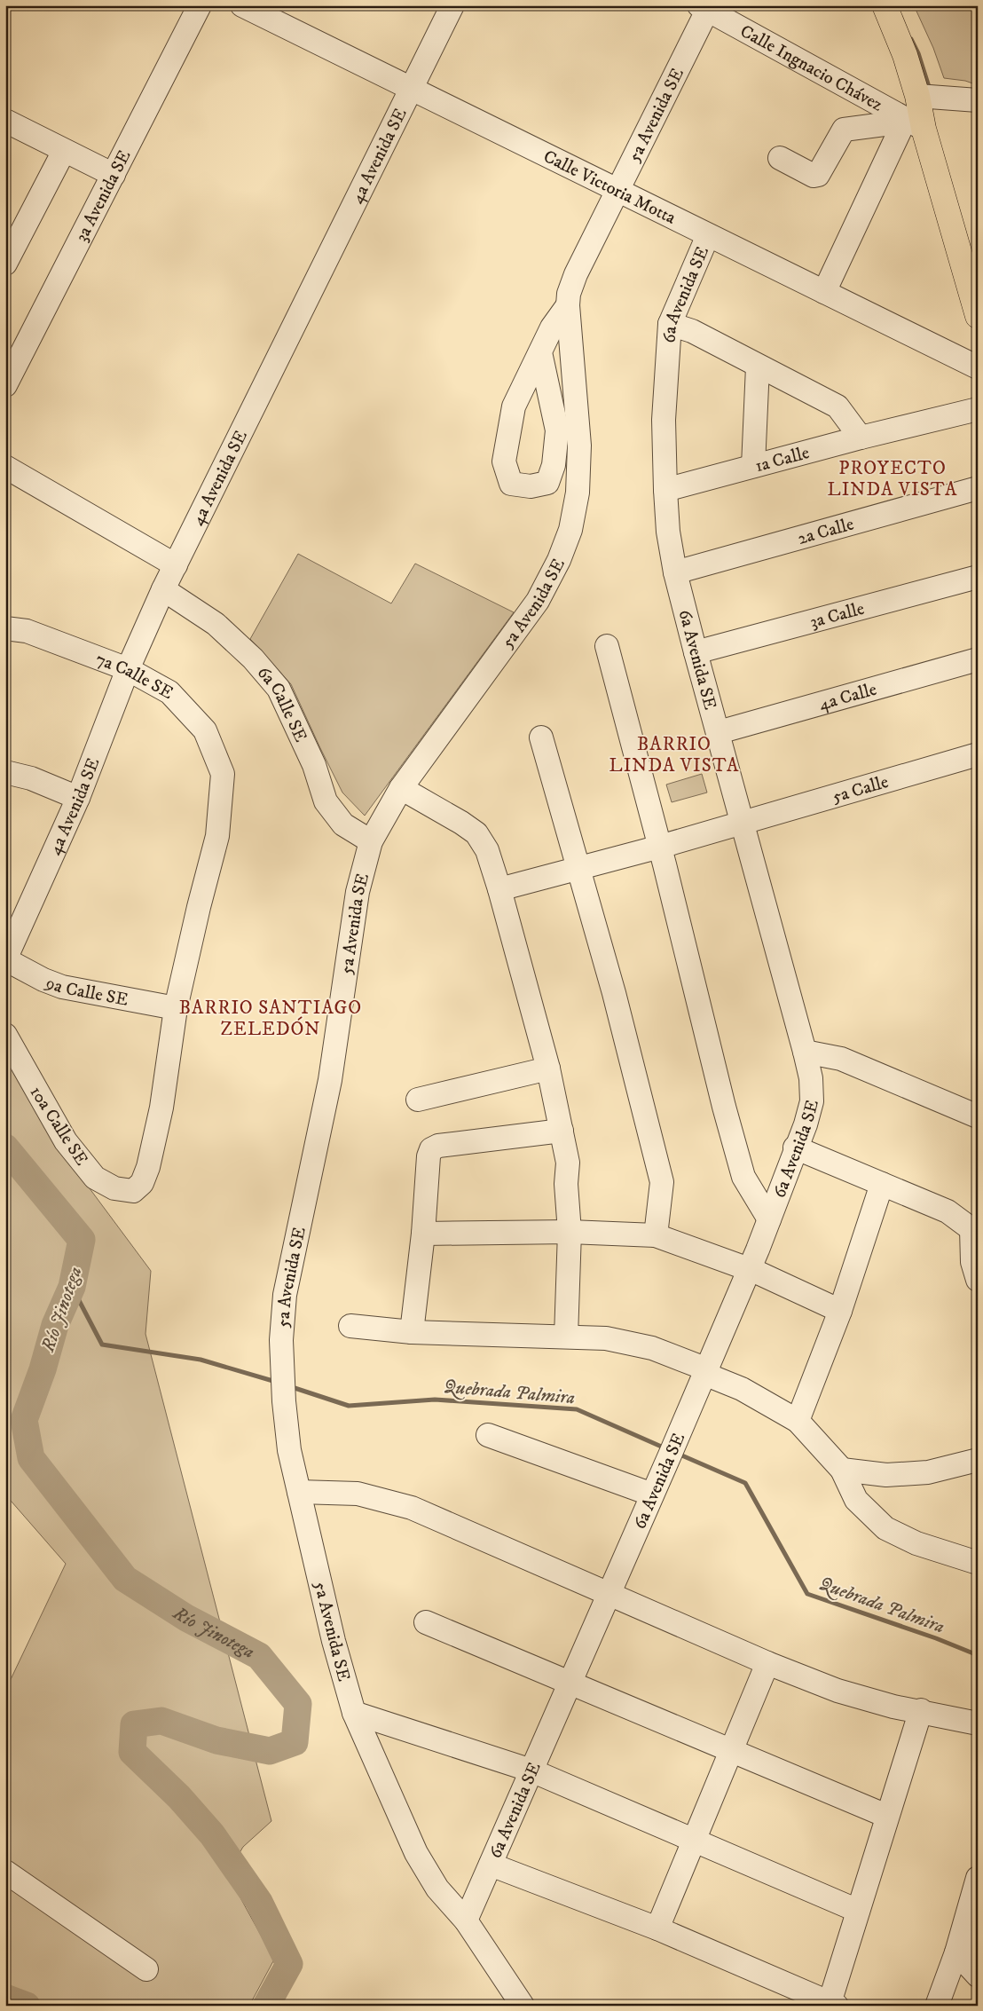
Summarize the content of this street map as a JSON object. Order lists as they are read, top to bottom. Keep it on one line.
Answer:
{"streets":{"street":["Calle Ingnacio Chávez","5a Avenida SE","4a Avenida SE","Calle Victoria Motta","3a Avenida SE","6a Avenida SE","1a Calle","2a Calle","3a Calle","7a Calle SE","4a Calle","6a Calle SE","5a Calle","9a Calle SE","10a Calle SE"]},"crossings":[["Calle Ingnacio Chávez","5a Avenida SE"],["5a Avenida SE","Calle Victoria Motta"],["5a Avenida SE","6a Avenida SE"],["5a Avenida SE","6a Calle SE"],["4a Avenida SE","Calle Victoria Motta"],["4a Avenida SE","7a Calle SE"],["4a Avenida SE","6a Calle SE"],["4a Avenida SE","9a Calle SE"],["Calle Victoria Motta","6a Avenida SE"],["6a Avenida SE","1a Calle"],["6a Avenida SE","2a Calle"],["6a Avenida SE","3a Calle"],["6a Avenida SE","4a Calle"],["6a Avenida SE","5a Calle"],["7a Calle SE","9a Calle SE"],["7a Calle SE","10a Calle SE"],["9a Calle SE","10a Calle SE"]],"districts":["PROYECTO LINDA VISTA","BARRIO LINDA VISTA","BARRIO SANTIAGO ZELEDÓN"],"water":["Río Jinotega","Quebrada Palmira"]}
